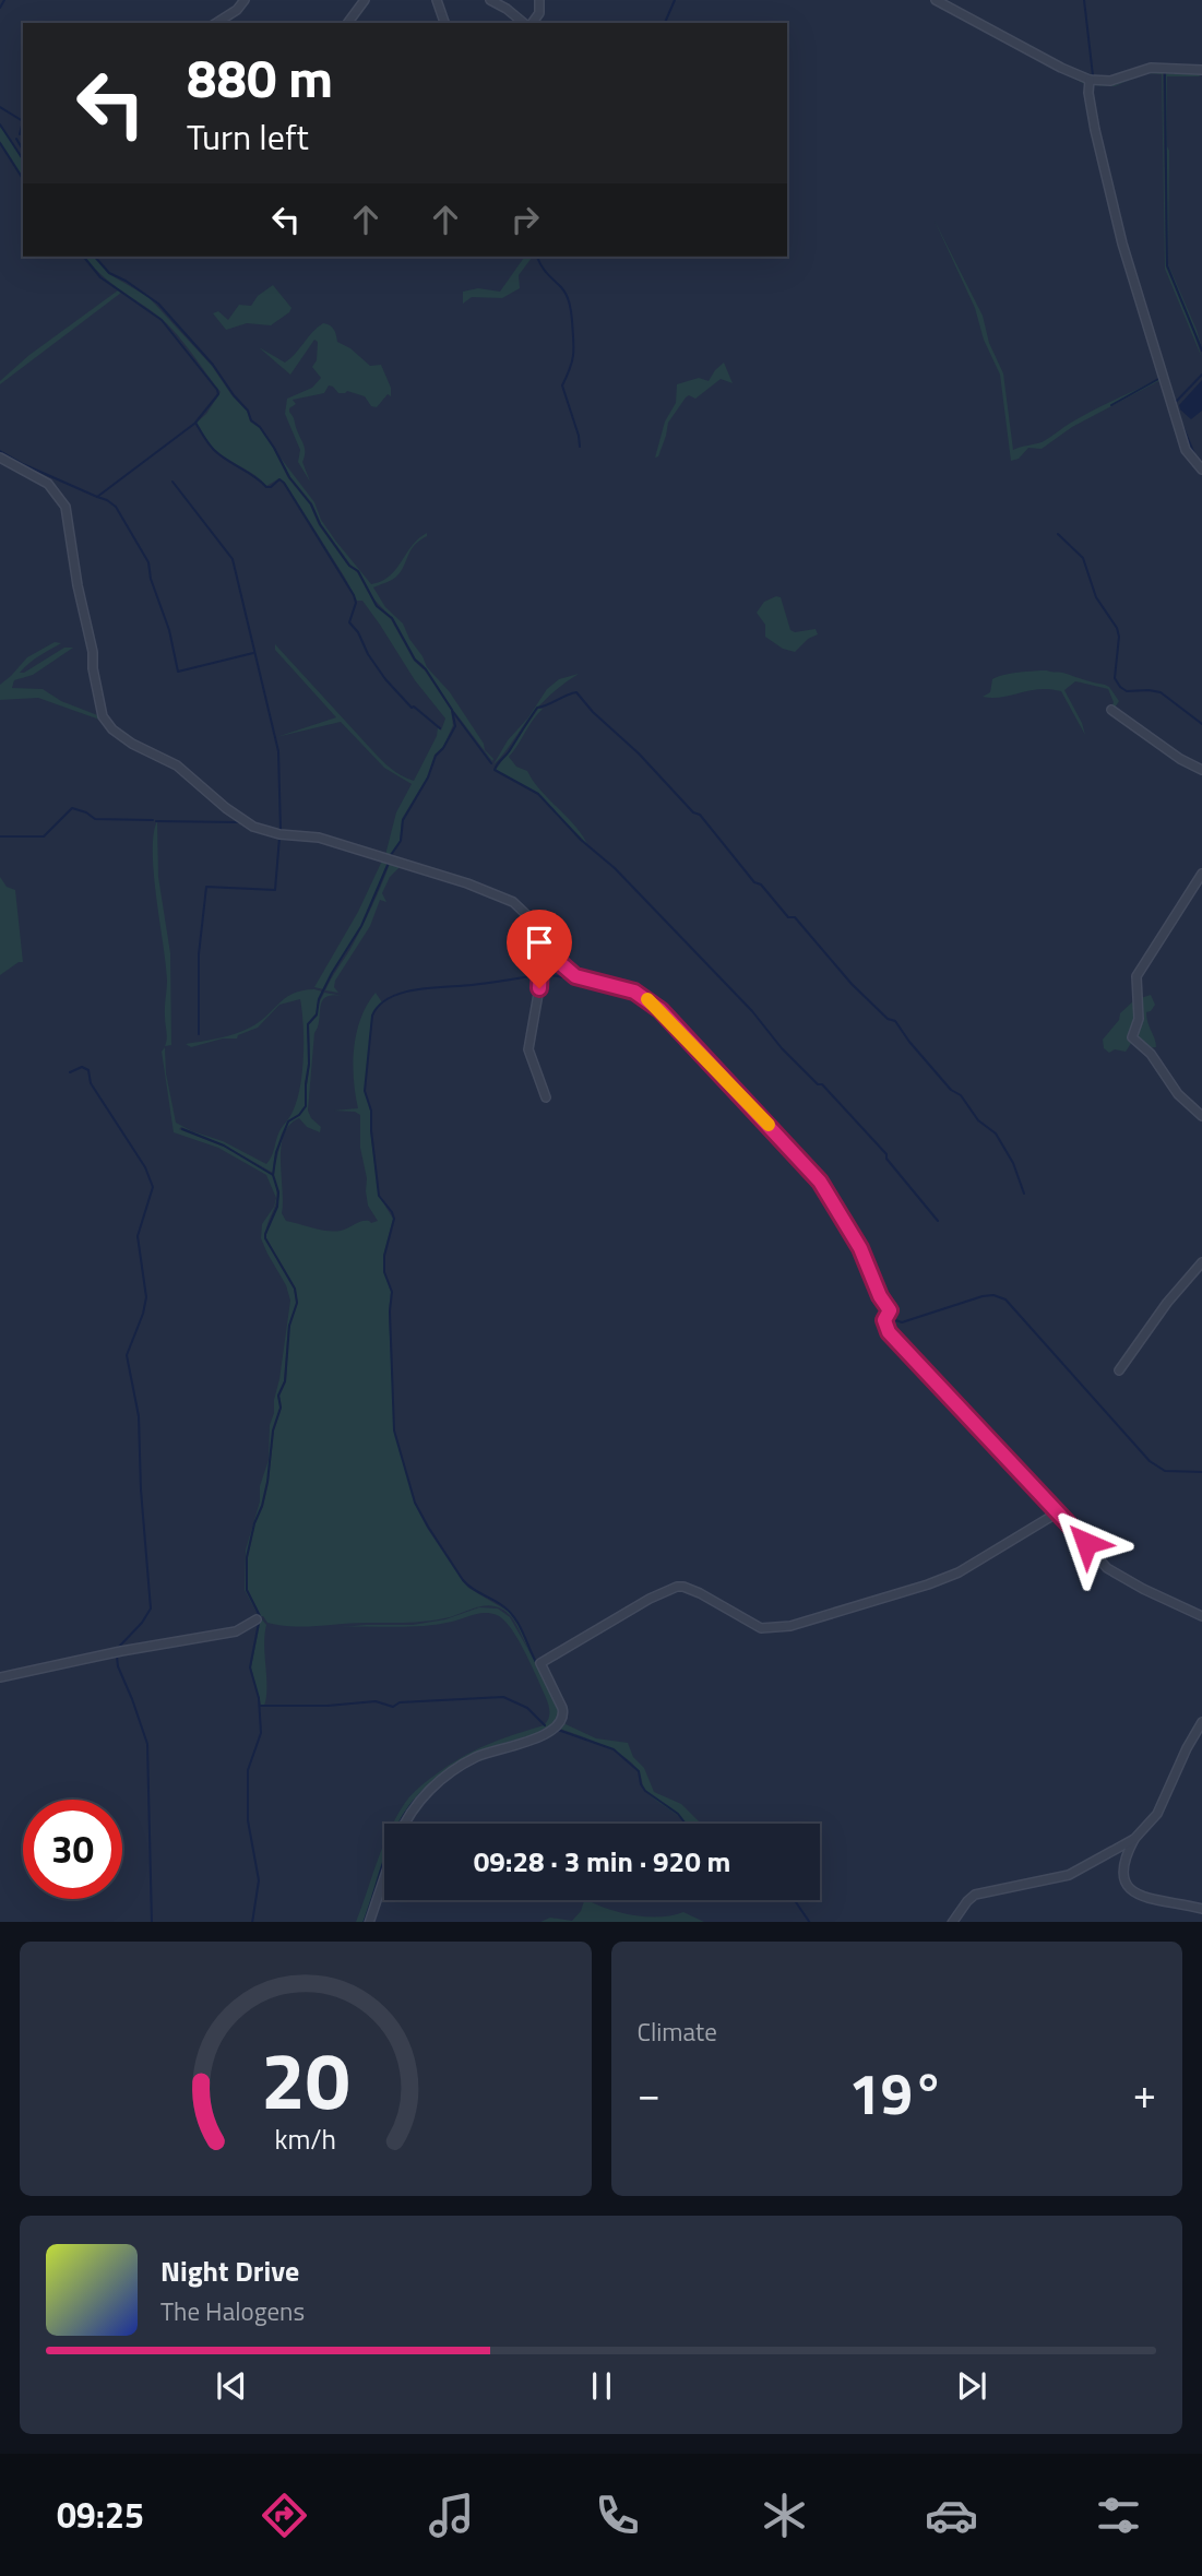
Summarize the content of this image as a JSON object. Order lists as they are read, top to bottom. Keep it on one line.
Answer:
{"page":{"turn":["880 m","Turn left"],"limit":"30","trip":"09:28 · 3 min · 920 m","tile":"Climate","heat":["−","19°","+"],"song":["Night Drive","The Halogens"],"tabs":"09:25","gauge":["20","km/h"]}}
